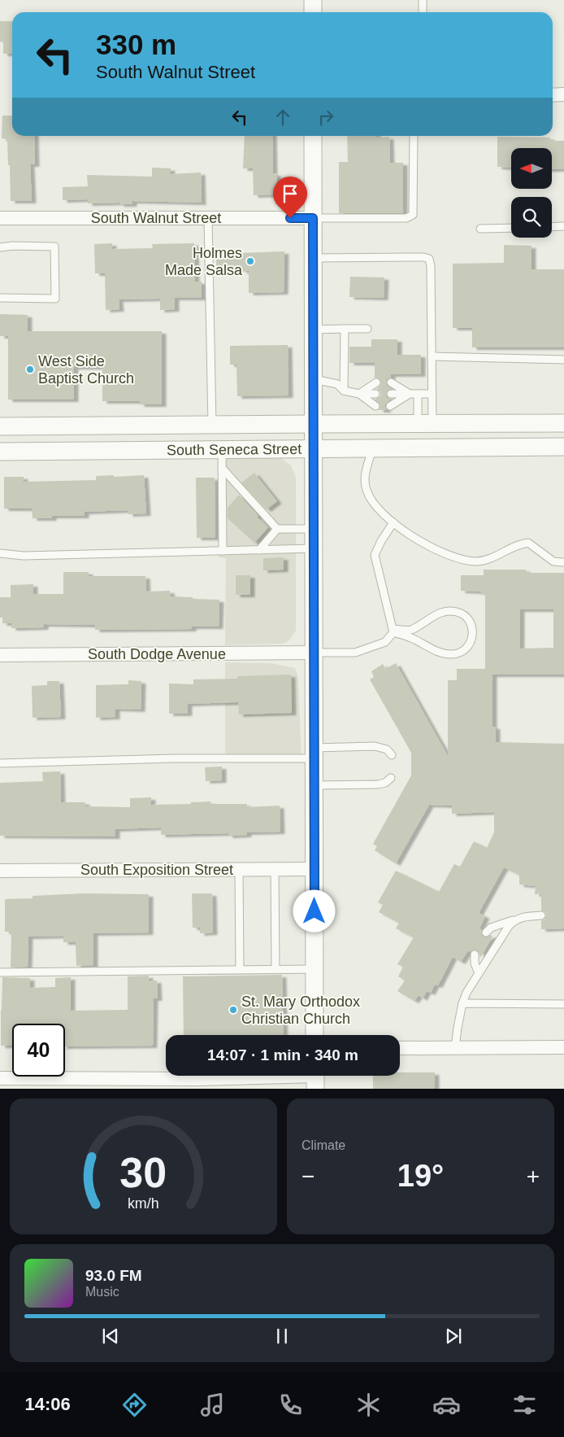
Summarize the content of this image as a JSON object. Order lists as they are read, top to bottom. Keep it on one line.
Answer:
{"streets":{"street":["South Walnut Street","South Seneca Street","South Dodge Avenue","South Exposition Street"]},"places":["Holmes Made Salsa","West Side Baptist Church","St. Mary Orthodox Christian Church"],"north":"left","page":{"turn":["330 m","South Walnut Street"],"limit":"40","trip":"14:07 · 1 min · 340 m","tile":"Climate","heat":["−","19°","+"],"song":["93.0 FM","Music"],"tabs":"14:06","gauge":["30","km/h"]}}
